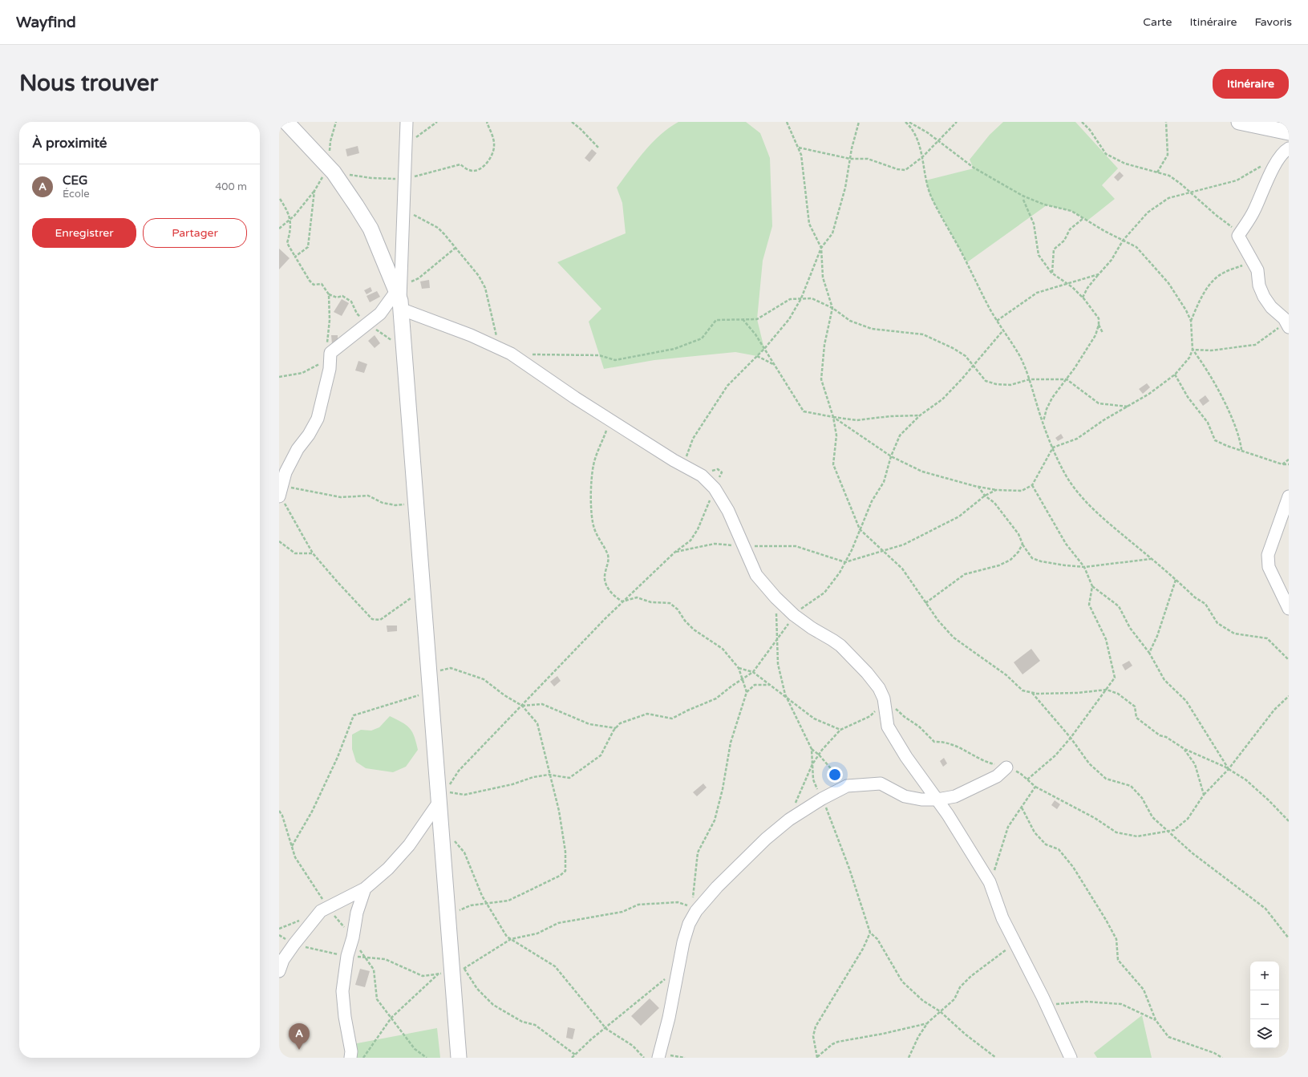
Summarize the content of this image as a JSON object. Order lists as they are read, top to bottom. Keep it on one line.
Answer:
{"page":{"header":"Wayfind","nav":["Carte","Itinéraire","Favoris"],"buttons":["Itinéraire",["Enregistrer","Partager"]],"title":"Nous trouver","heading":"À proximité","list":[{"mark":"A","name":"CEG","note":"École","value":"400 m"}],"map_buttons":["+","−"],"pins":"A"}}
